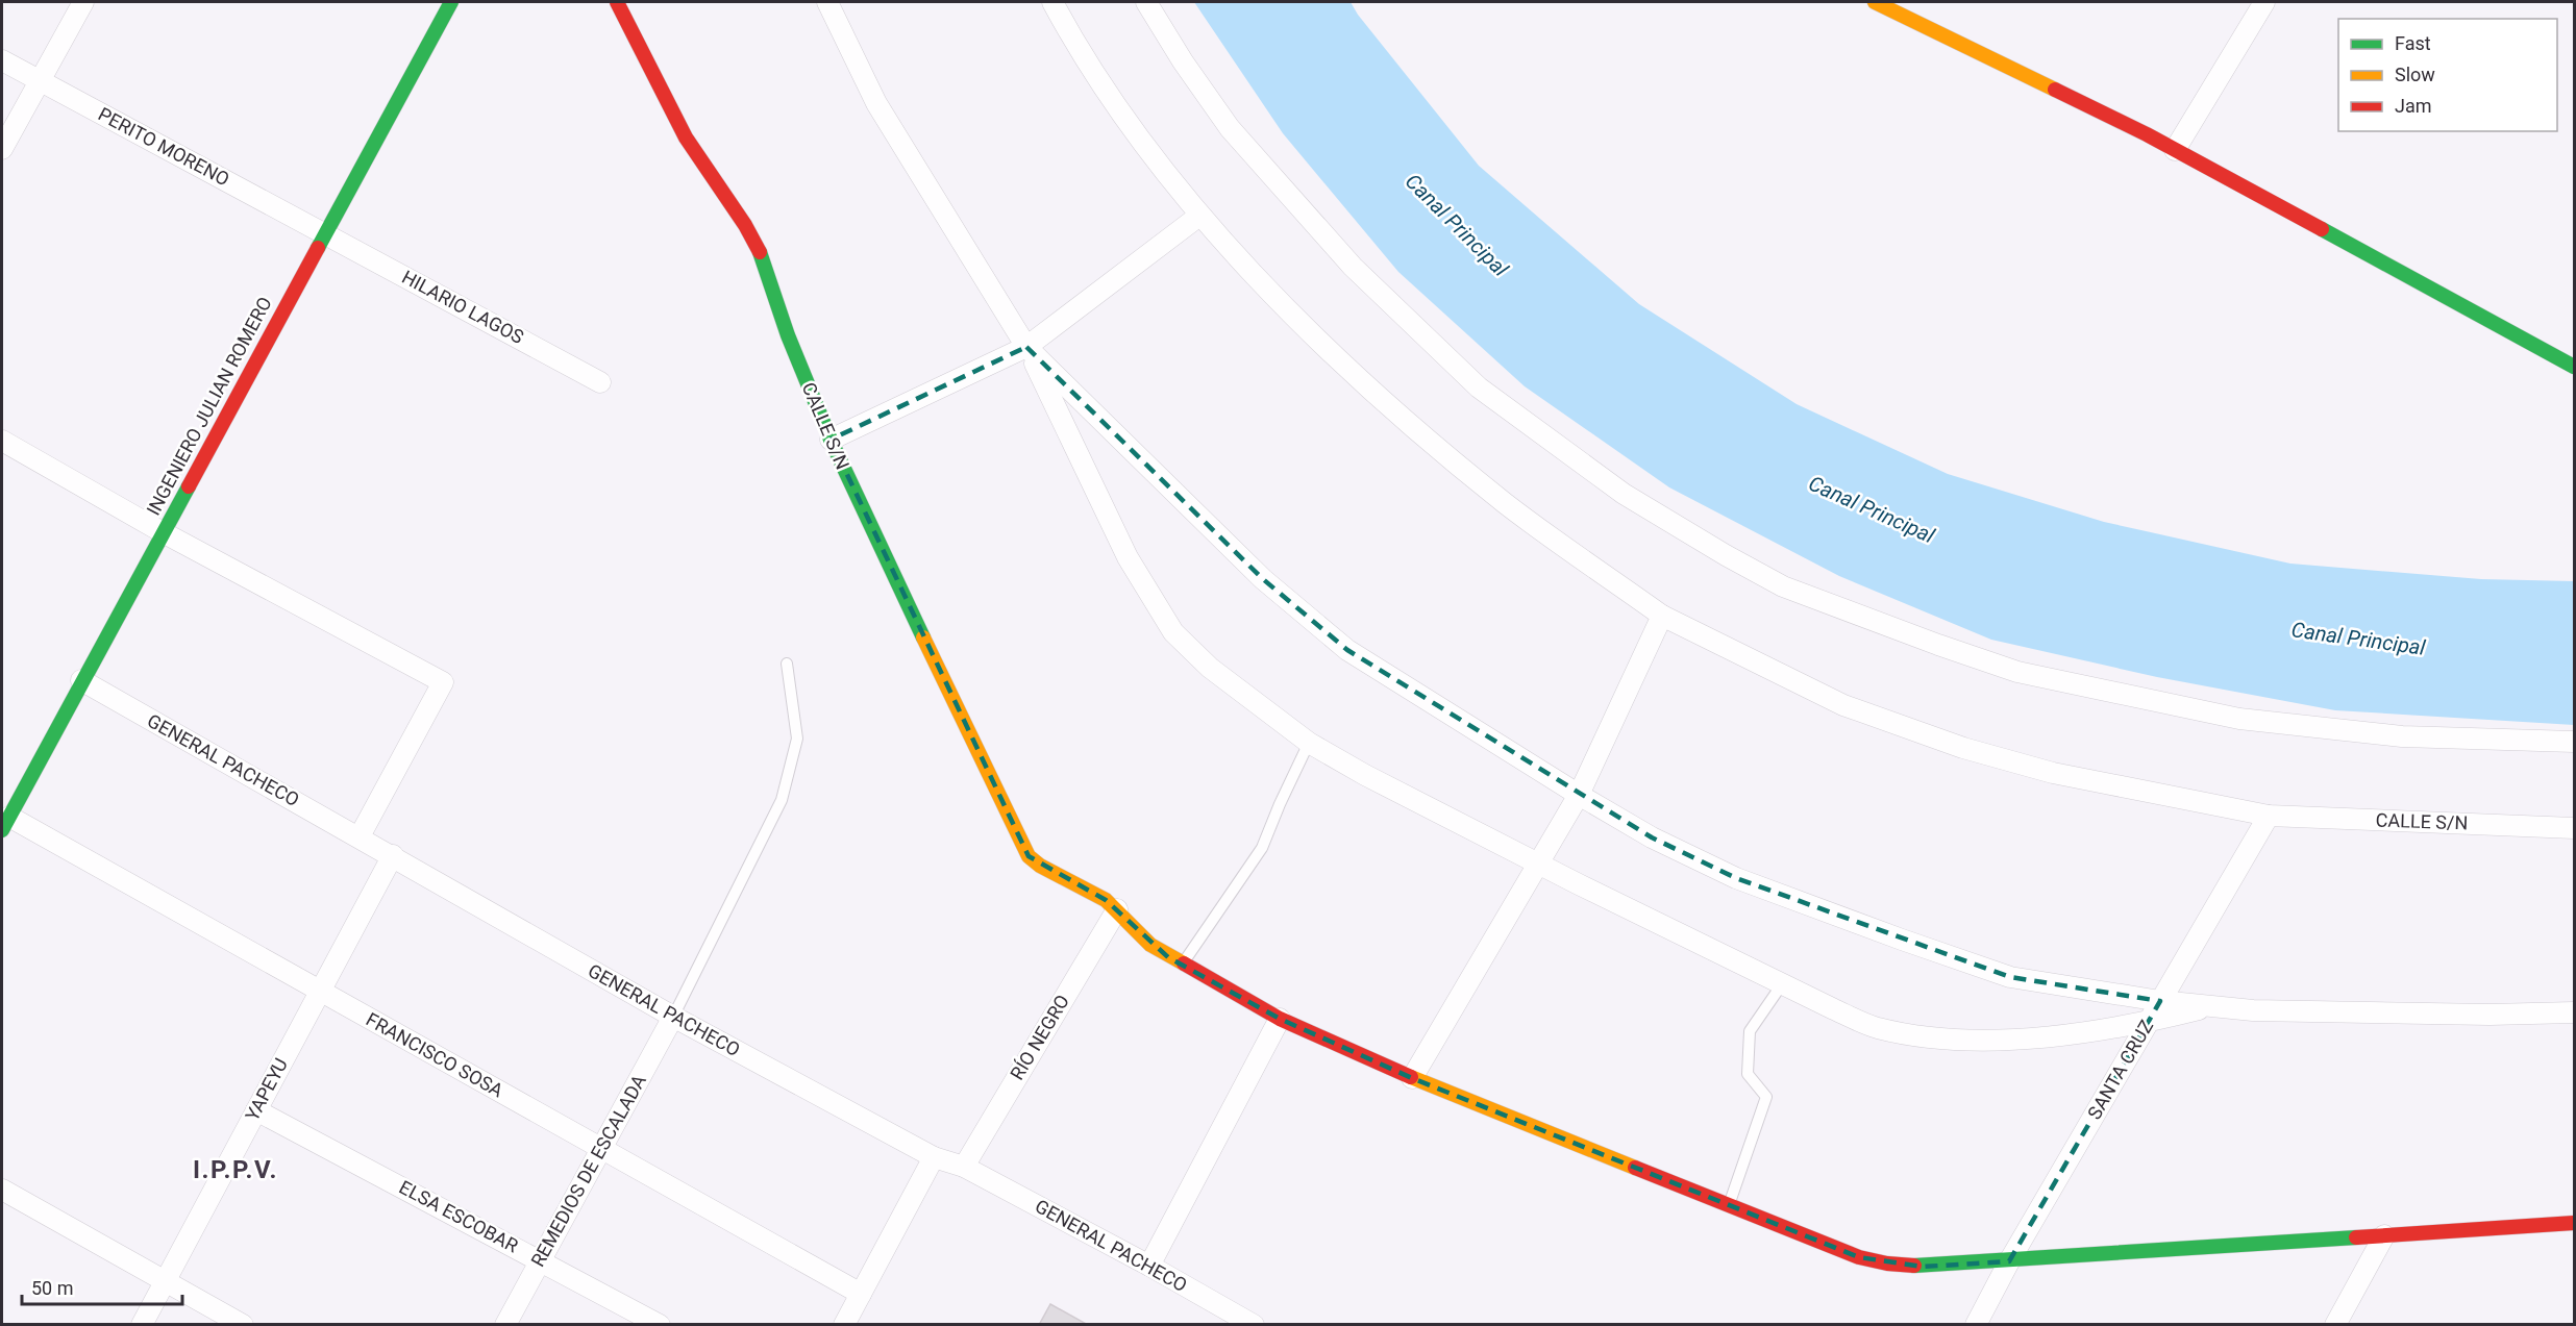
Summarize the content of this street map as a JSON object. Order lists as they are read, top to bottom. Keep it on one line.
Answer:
{"streets":{"street":["PERITO MORENO","HILARIO LAGOS","INGENIERO JULIAN ROMERO","CALLE S/N","GENERAL PACHECO","RÍO NEGRO","FRANCISCO SOSA","SANTA CRUZ","YAPEYU","REMEDIOS DE ESCALADA","ELSA ESCOBAR"]},"crossings":[["PERITO MORENO","HILARIO LAGOS"],["PERITO MORENO","INGENIERO JULIAN ROMERO"],["HILARIO LAGOS","INGENIERO JULIAN ROMERO"],["INGENIERO JULIAN ROMERO","GENERAL PACHECO"],["INGENIERO JULIAN ROMERO","FRANCISCO SOSA"],["CALLE S/N","RÍO NEGRO"],["CALLE S/N","SANTA CRUZ"],["GENERAL PACHECO","RÍO NEGRO"],["GENERAL PACHECO","YAPEYU"],["GENERAL PACHECO","REMEDIOS DE ESCALADA"],["FRANCISCO SOSA","YAPEYU"],["FRANCISCO SOSA","REMEDIOS DE ESCALADA"],["YAPEYU","ELSA ESCOBAR"],["REMEDIOS DE ESCALADA","ELSA ESCOBAR"]],"districts":["I.P.P.V."],"water":["Canal Principal"],"legend":["Fast","Slow","Jam"],"scale_bar":"50 m"}
